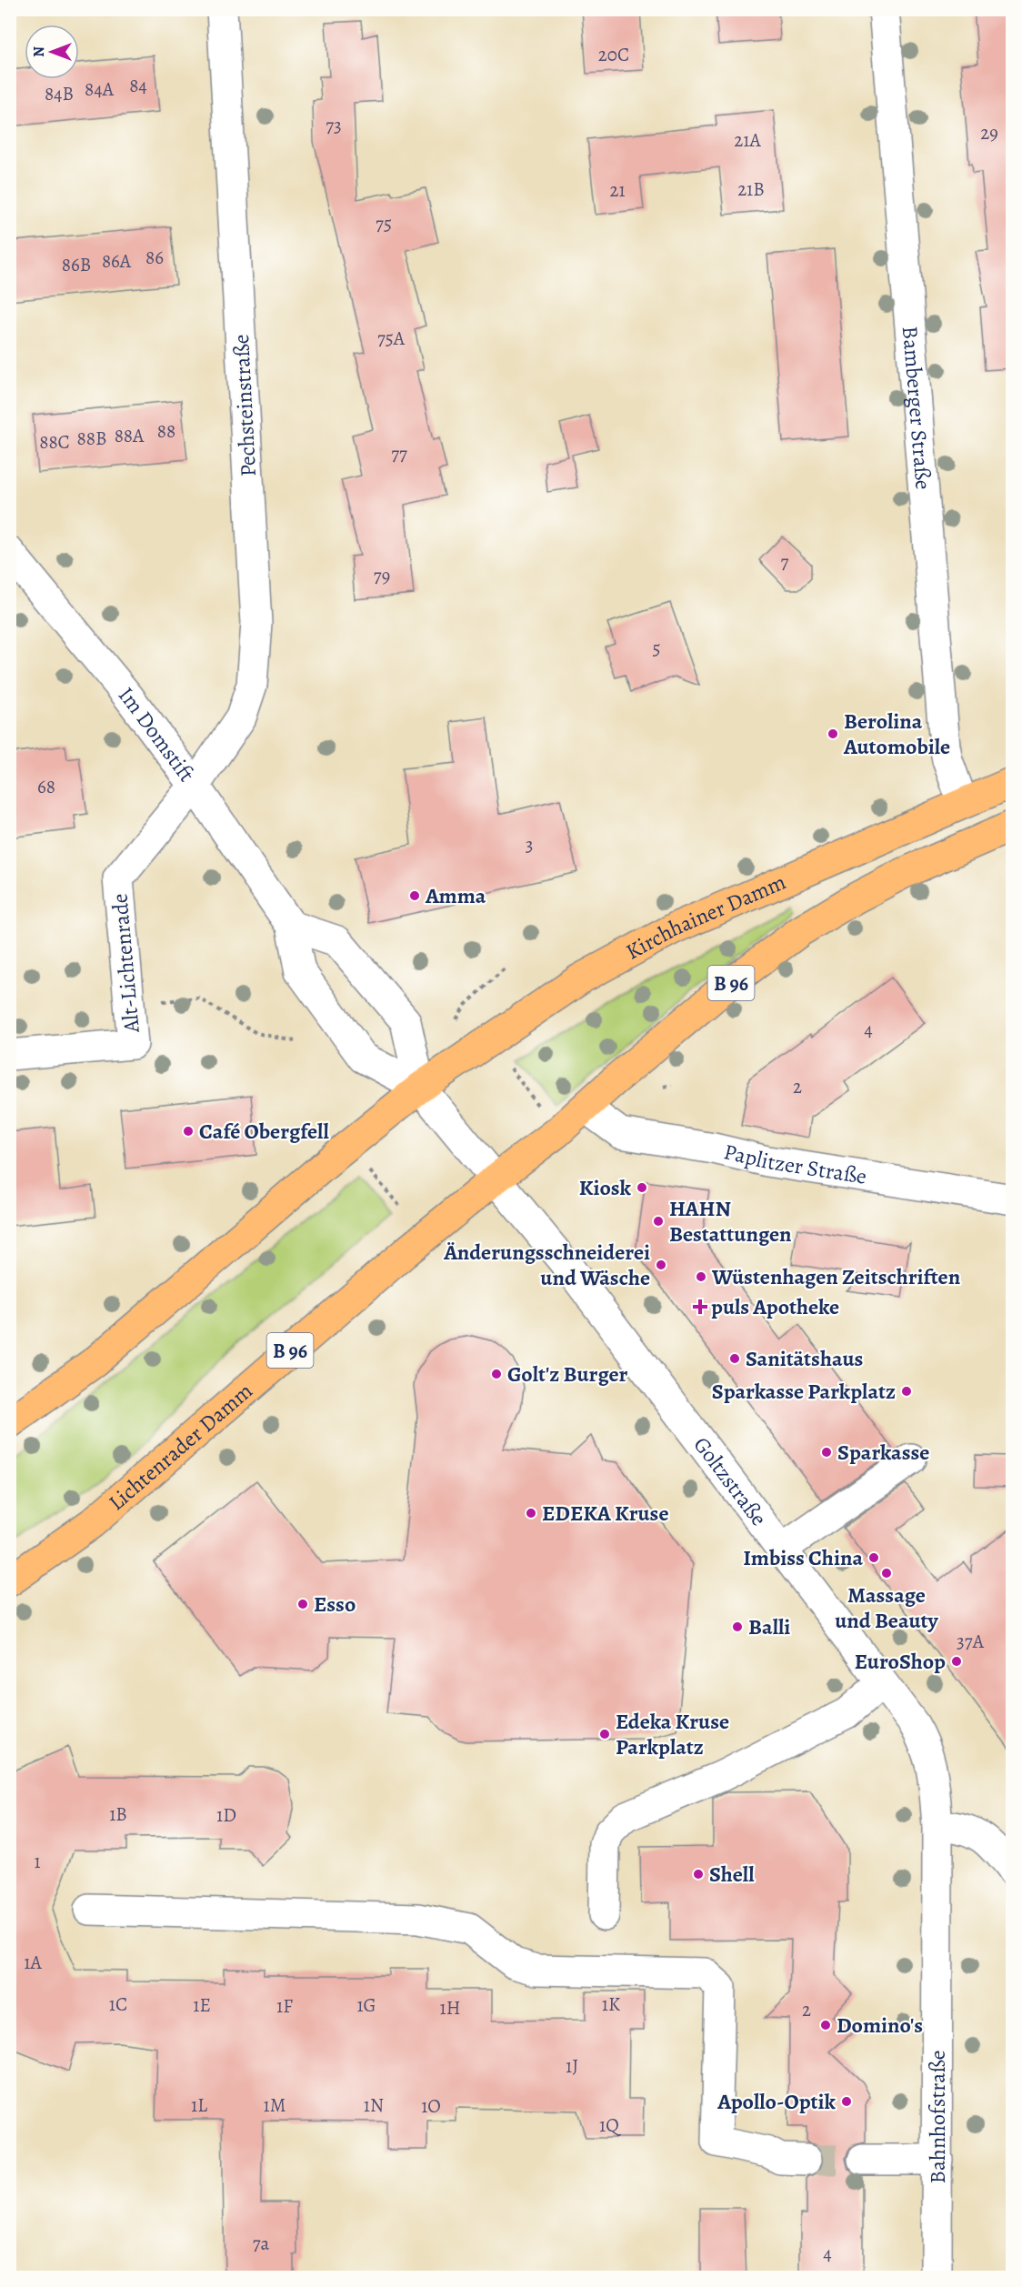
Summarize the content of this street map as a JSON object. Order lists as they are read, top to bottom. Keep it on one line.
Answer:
{"streets":{"main road":["Kirchhainer Damm","B 96","Lichtenrader Damm"],"street":["Pechsteinstraße","Bamberger Straße","Im Domstift","Alt-Lichtenrade","Paplitzer Straße","Goltzstraße","Bahnhofstraße"]},"crossings":[["Pechsteinstraße","Im Domstift"],["Pechsteinstraße","Alt-Lichtenrade"],["Bamberger Straße","Kirchhainer Damm"],["Im Domstift","Kirchhainer Damm"],["Im Domstift","Alt-Lichtenrade"],["Im Domstift","Goltzstraße"],["Kirchhainer Damm","Goltzstraße"],["B 96","Paplitzer Straße"],["B 96","Lichtenrader Damm"],["B 96","Goltzstraße"],["Lichtenrader Damm","Goltzstraße"],["Goltzstraße","Bahnhofstraße"]],"places":{"other":["Berolina Automobile","Amma","Café Obergfell","Kiosk","HAHN Bestattungen","Änderungsschneiderei und Wäsche","Wüstenhagen Zeitschriften","Sanitätshaus","Golt'z Burger","Sparkasse Parkplatz","Sparkasse","EDEKA Kruse","Imbiss China","Massage und Beauty","Esso","Balli","EuroShop","Edeka Kruse Parkplatz","Shell","Domino's","Apollo-Optik"],"health":["puls Apotheke"]},"house_numbers":["20C","84","84A","84B","73","29","21A","21B","21","75","86","86A","86B","75A","88","88A","88B","88C","77","7","79","5","68","3","4","2","37A","1B","1D","1","1A","1C","1K","1E","1G","1F","1H","2","1J","1L","1M","1N","1O","1Q","7a","4"],"north":"left"}
